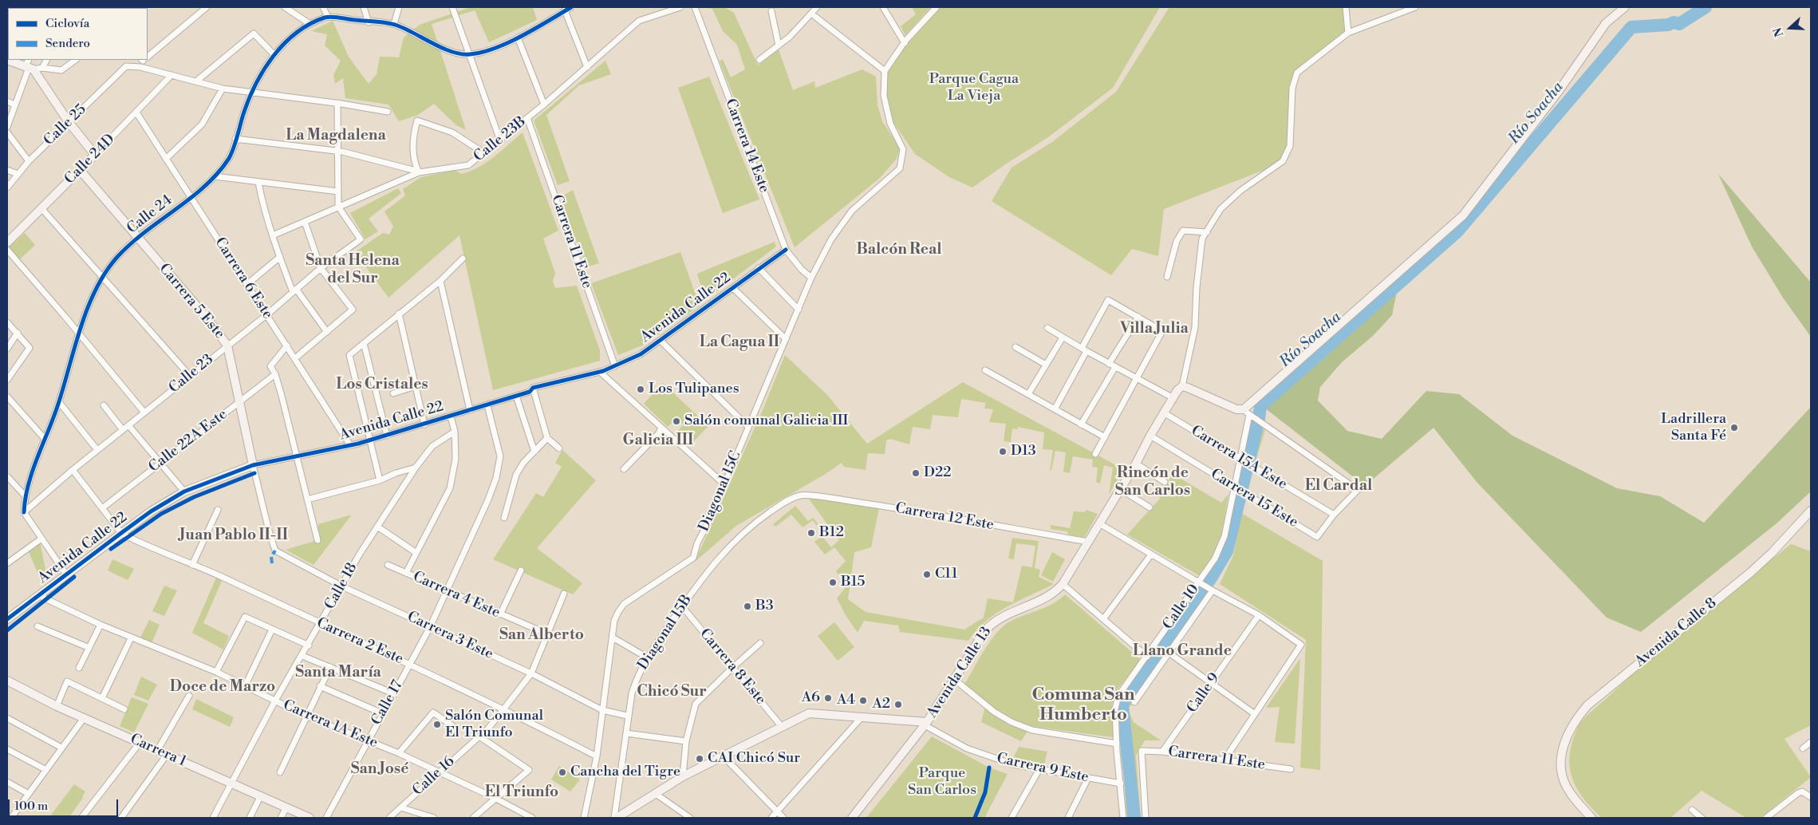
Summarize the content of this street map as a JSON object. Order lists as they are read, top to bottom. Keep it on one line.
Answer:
{"streets":{"main road":["Calle 24D","Carrera 5 Este","Avenida Calle 22","Avenida Calle 8","Avenida Calle 13","Carrera 1"],"street":["Calle 25","Calle 23B","Carrera 14 Este","Calle 24","Carrera 11 Este","Carrera 6 Este","Calle 23","Calle 22A Este","Carrera 15A Este","Diagonal 15C","Carrera 15 Este","Carrera 12 Este","Calle 18","Carrera 4 Este","Calle 10","Diagonal 15B","Carrera 3 Este","Carrera 2 Este","Carrera 8 Este","Calle 9","Calle 17","Carrera 1A Este","Carrera 9 Este","Calle 16"]},"crossings":[["Calle 23B","Carrera 11 Este"],["Calle 23B","Calle 23"],["Carrera 14 Este","Avenida Calle 22"],["Carrera 14 Este","Diagonal 15C"],["Calle 24D","Carrera 6 Este"],["Calle 24D","Carrera 5 Este"],["Calle 24","Carrera 6 Este"],["Calle 24","Carrera 5 Este"],["Calle 24","Calle 23"],["Carrera 11 Este","Avenida Calle 22"],["Carrera 11 Este","Calle 9"],["Carrera 6 Este","Avenida Calle 22"],["Carrera 6 Este","Calle 23"],["Carrera 5 Este","Avenida Calle 22"],["Carrera 5 Este","Calle 23"],["Carrera 5 Este","Calle 22A Este"],["Carrera 5 Este","Carrera 3 Este"],["Avenida Calle 22","Carrera 2 Este"],["Avenida Calle 22","Calle 17"],["Avenida Calle 22","Carrera 1A Este"],["Carrera 15A Este","Carrera 15 Este"],["Carrera 15A Este","Calle 10"],["Carrera 15A Este","Avenida Calle 13"],["Diagonal 15C","Carrera 3 Este"],["Diagonal 15C","Carrera 2 Este"],["Carrera 15 Este","Calle 10"],["Carrera 15 Este","Avenida Calle 13"],["Carrera 12 Este","Diagonal 15B"],["Carrera 12 Este","Avenida Calle 13"],["Calle 18","Carrera 3 Este"],["Calle 18","Carrera 2 Este"],["Calle 18","Carrera 1A Este"],["Calle 18","Carrera 1"],["Carrera 4 Este","Calle 17"],["Carrera 4 Este","Calle 16"],["Calle 10","Carrera 9 Este"],["Diagonal 15B","Carrera 3 Este"],["Diagonal 15B","Carrera 8 Este"],["Carrera 3 Este","Calle 17"],["Carrera 3 Este","Calle 16"],["Carrera 2 Este","Calle 17"],["Carrera 2 Este","Calle 16"],["Avenida Calle 13","Carrera 9 Este"],["Calle 17","Carrera 1A Este"],["Carrera 1A Este","Calle 16"]],"districts":["La Magdalena","Balcón Real","Santa Helena del Sur","Villa Julia","La Cagua II","Los Cristales","Galicia III","Rincón de San Carlos","El Cardal","Juan Pablo II-II","San Alberto","Llano Grande","Santa María","Doce de Marzo","Chicó Sur","Comuna San Humberto","San José","El Triunfo"],"water":["Río Soacha"],"parks":["Parque Cagua La Vieja","Parque San Carlos"],"places":["Los Tulipanes","Salón comunal Galicia III","Ladrillera Santa Fé","D13","D22","B12","C11","B15","B3","A6","A4","A2","Salón Comunal El Triunfo","CAI Chicó Sur","Cancha del Tigre"],"legend":["Ciclovía","Sendero"],"scale_bar":"100 m","north":"left"}
